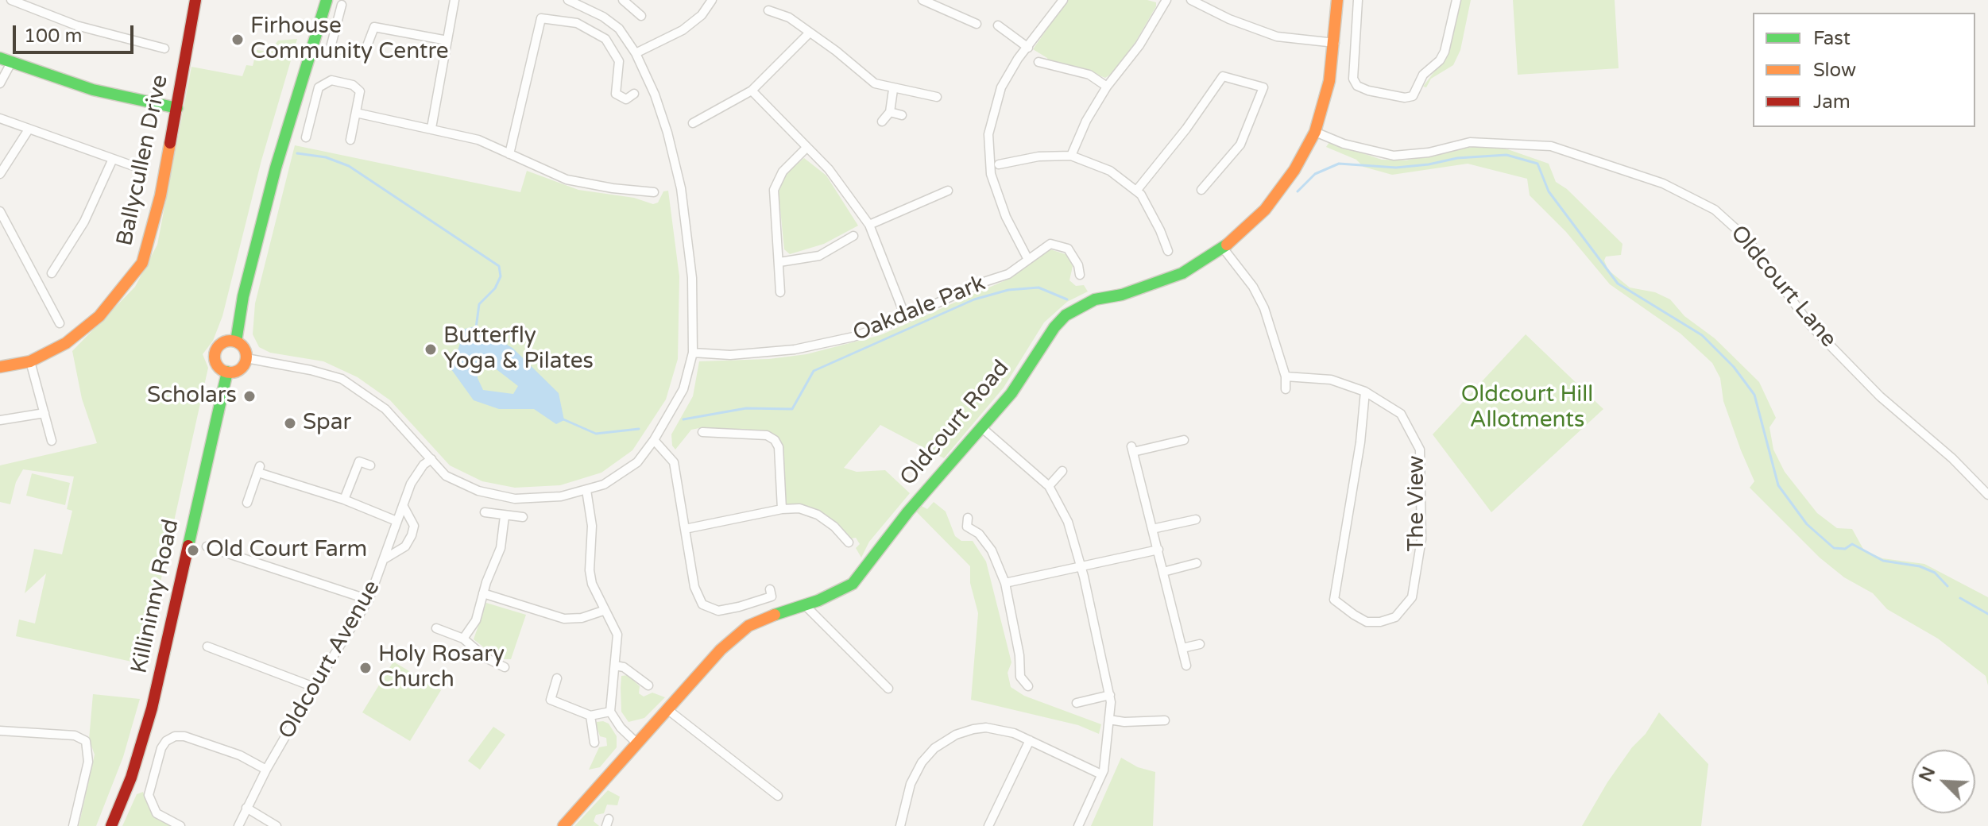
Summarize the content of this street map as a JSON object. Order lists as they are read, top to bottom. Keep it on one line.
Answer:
{"streets":{"street":["Ballycullen Drive","Oldcourt Lane","Oakdale Park","Oldcourt Road","The View","Killininny Road","Oldcourt Avenue"]},"crossings":[["Oldcourt Lane","Oldcourt Road"]],"parks":["Oldcourt Hill Allotments"],"places":["Firhouse Community Centre","Butterfly Yoga & Pilates","Scholars","Spar","Old Court Farm","Holy Rosary Church"],"legend":["Fast","Slow","Jam"],"scale_bar":"100 m","north":"top left"}
